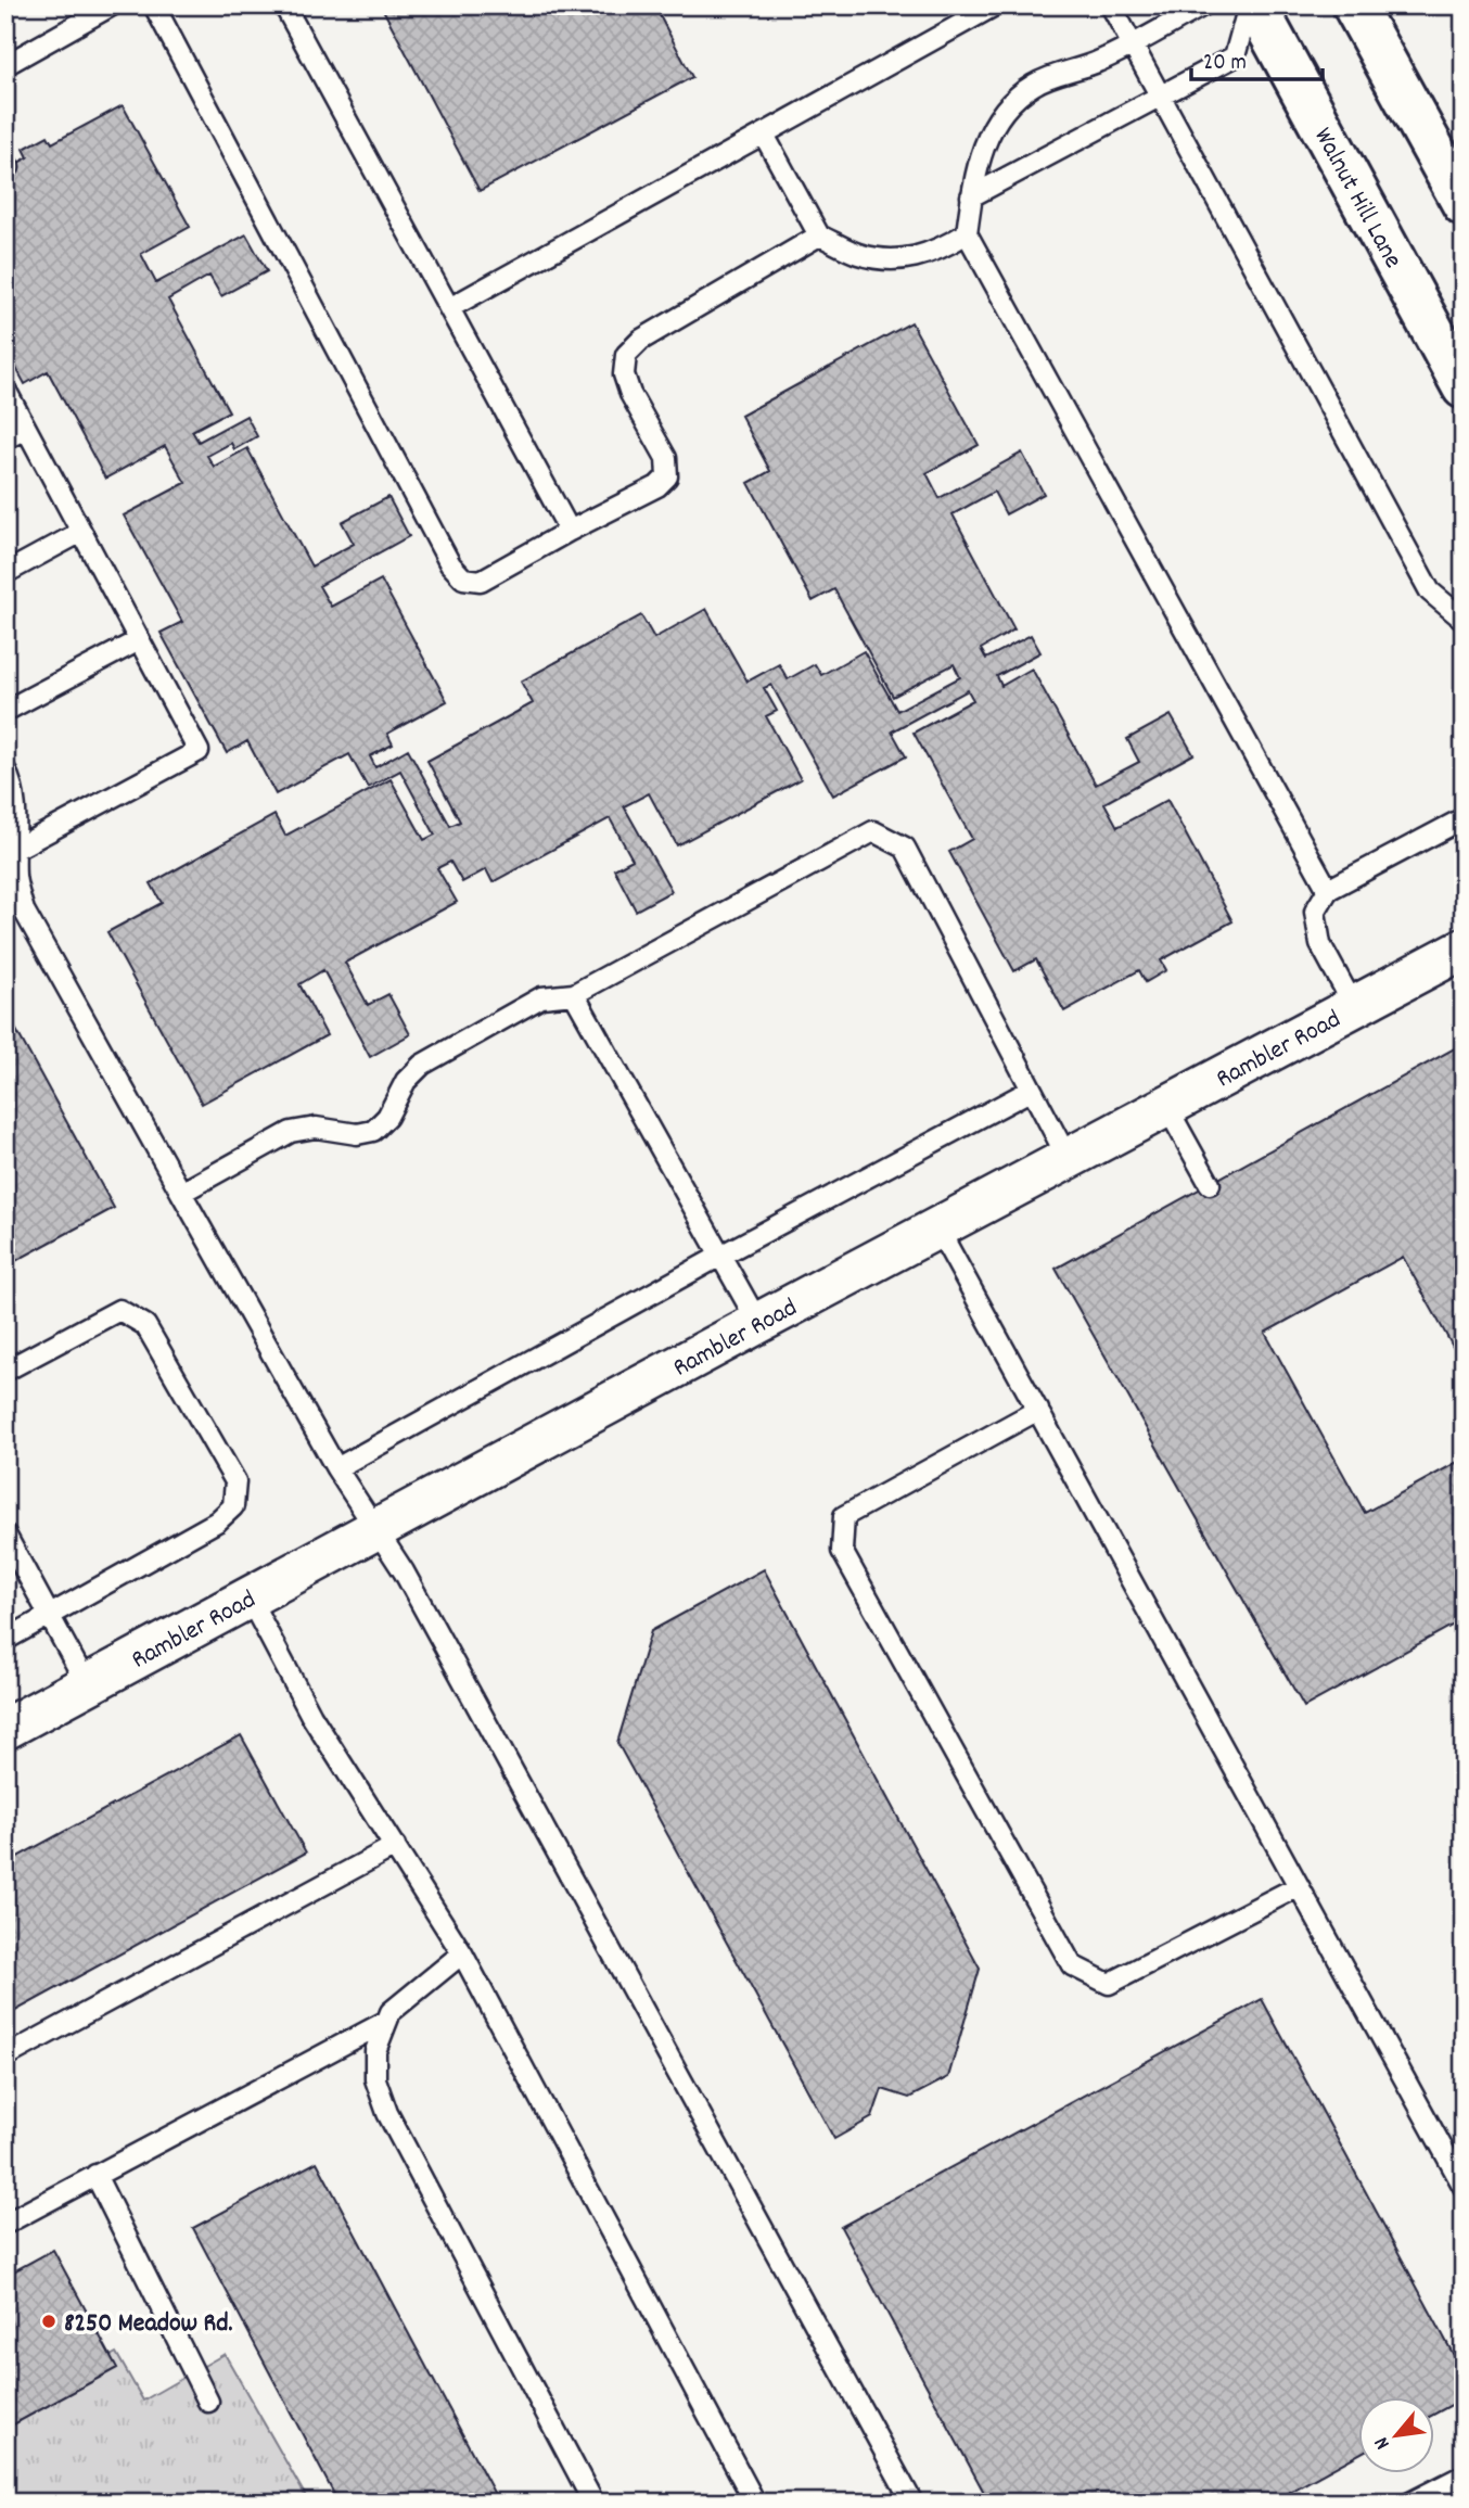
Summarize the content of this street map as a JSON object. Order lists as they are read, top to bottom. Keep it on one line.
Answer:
{"streets":{"main road":["Walnut Hill Lane"],"street":["Rambler Road"]},"places":["8250 Meadow Rd."],"scale_bar":"20 m","north":"bottom left"}
